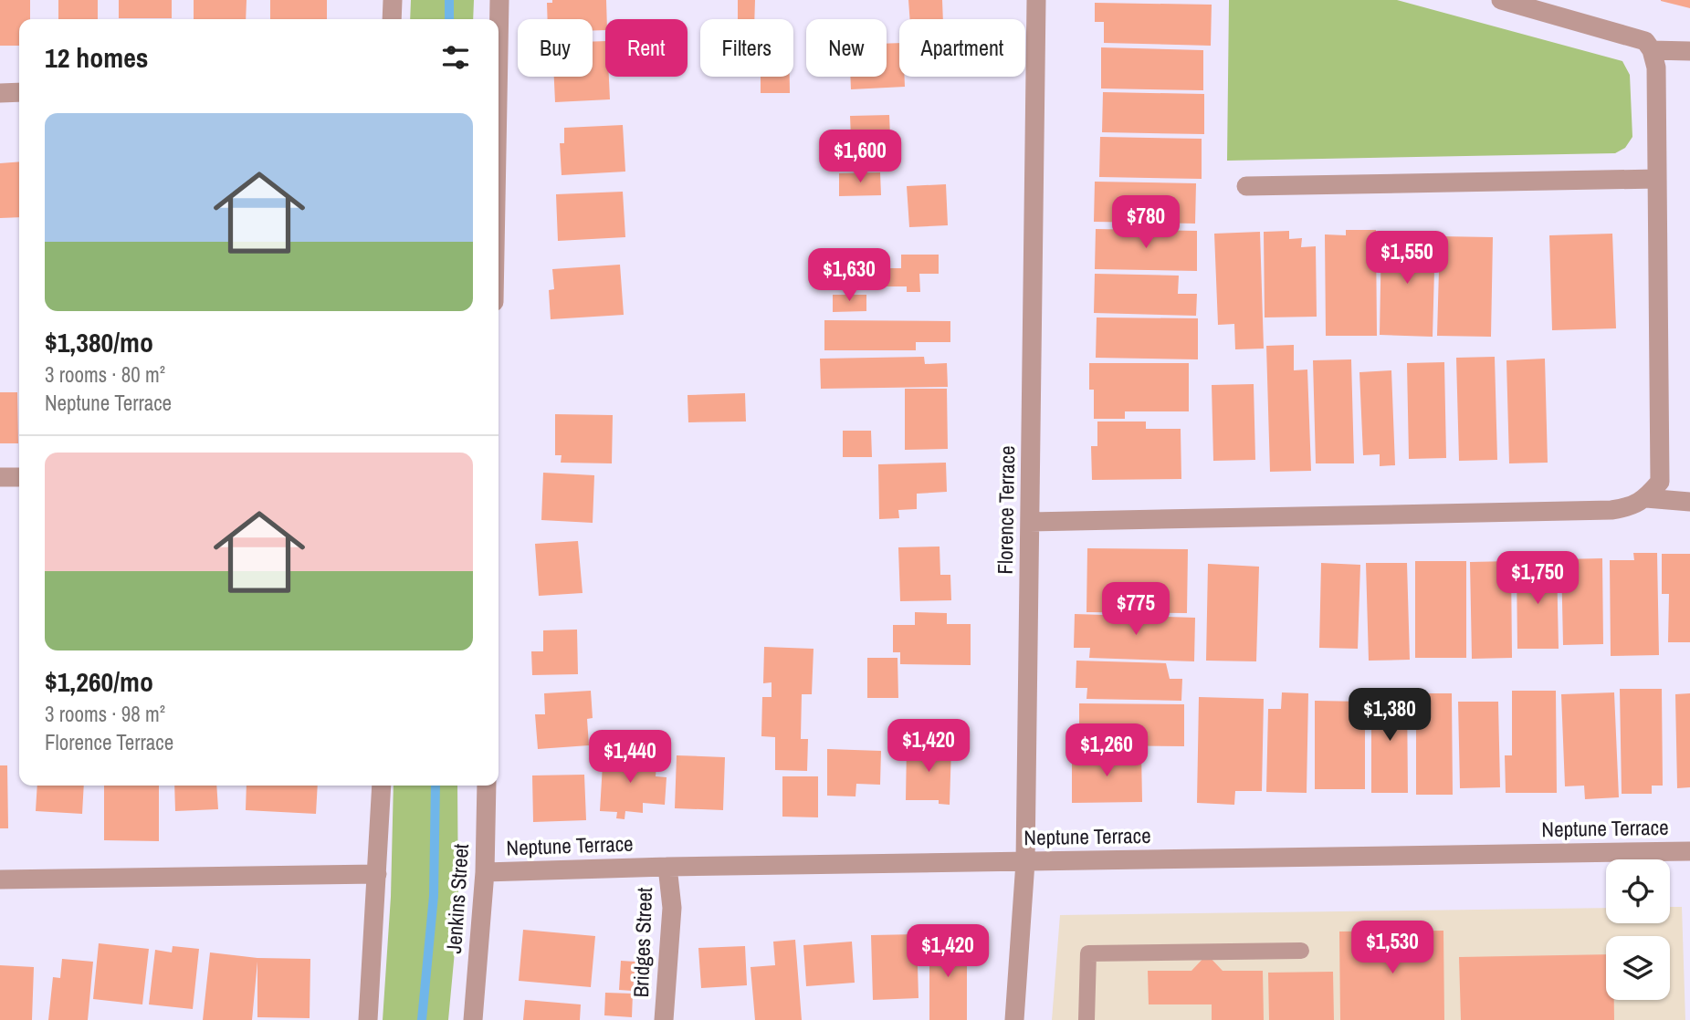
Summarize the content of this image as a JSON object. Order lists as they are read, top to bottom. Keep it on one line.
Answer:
{"streets":{"street":["Florence Terrace","Neptune Terrace","Jenkins Street","Bridges Street"]},"crossings":[["Florence Terrace","Neptune Terrace"],["Neptune Terrace","Jenkins Street"],["Neptune Terrace","Bridges Street"]],"page":{"chip":["Buy","Rent","Filters","New","Apartment"],"heading":"12 homes","list":[{"name":"$1,380/mo","note":"3 rooms · 80 m² · Neptune Terrace"},{"name":"$1,260/mo","note":"3 rooms · 98 m² · Florence Terrace"}],"price":["$1,600","$780","$1,550","$1,630","$1,750","$775","$1,380","$1,420","$1,260","$1,440","$1,530","$1,420"]}}
